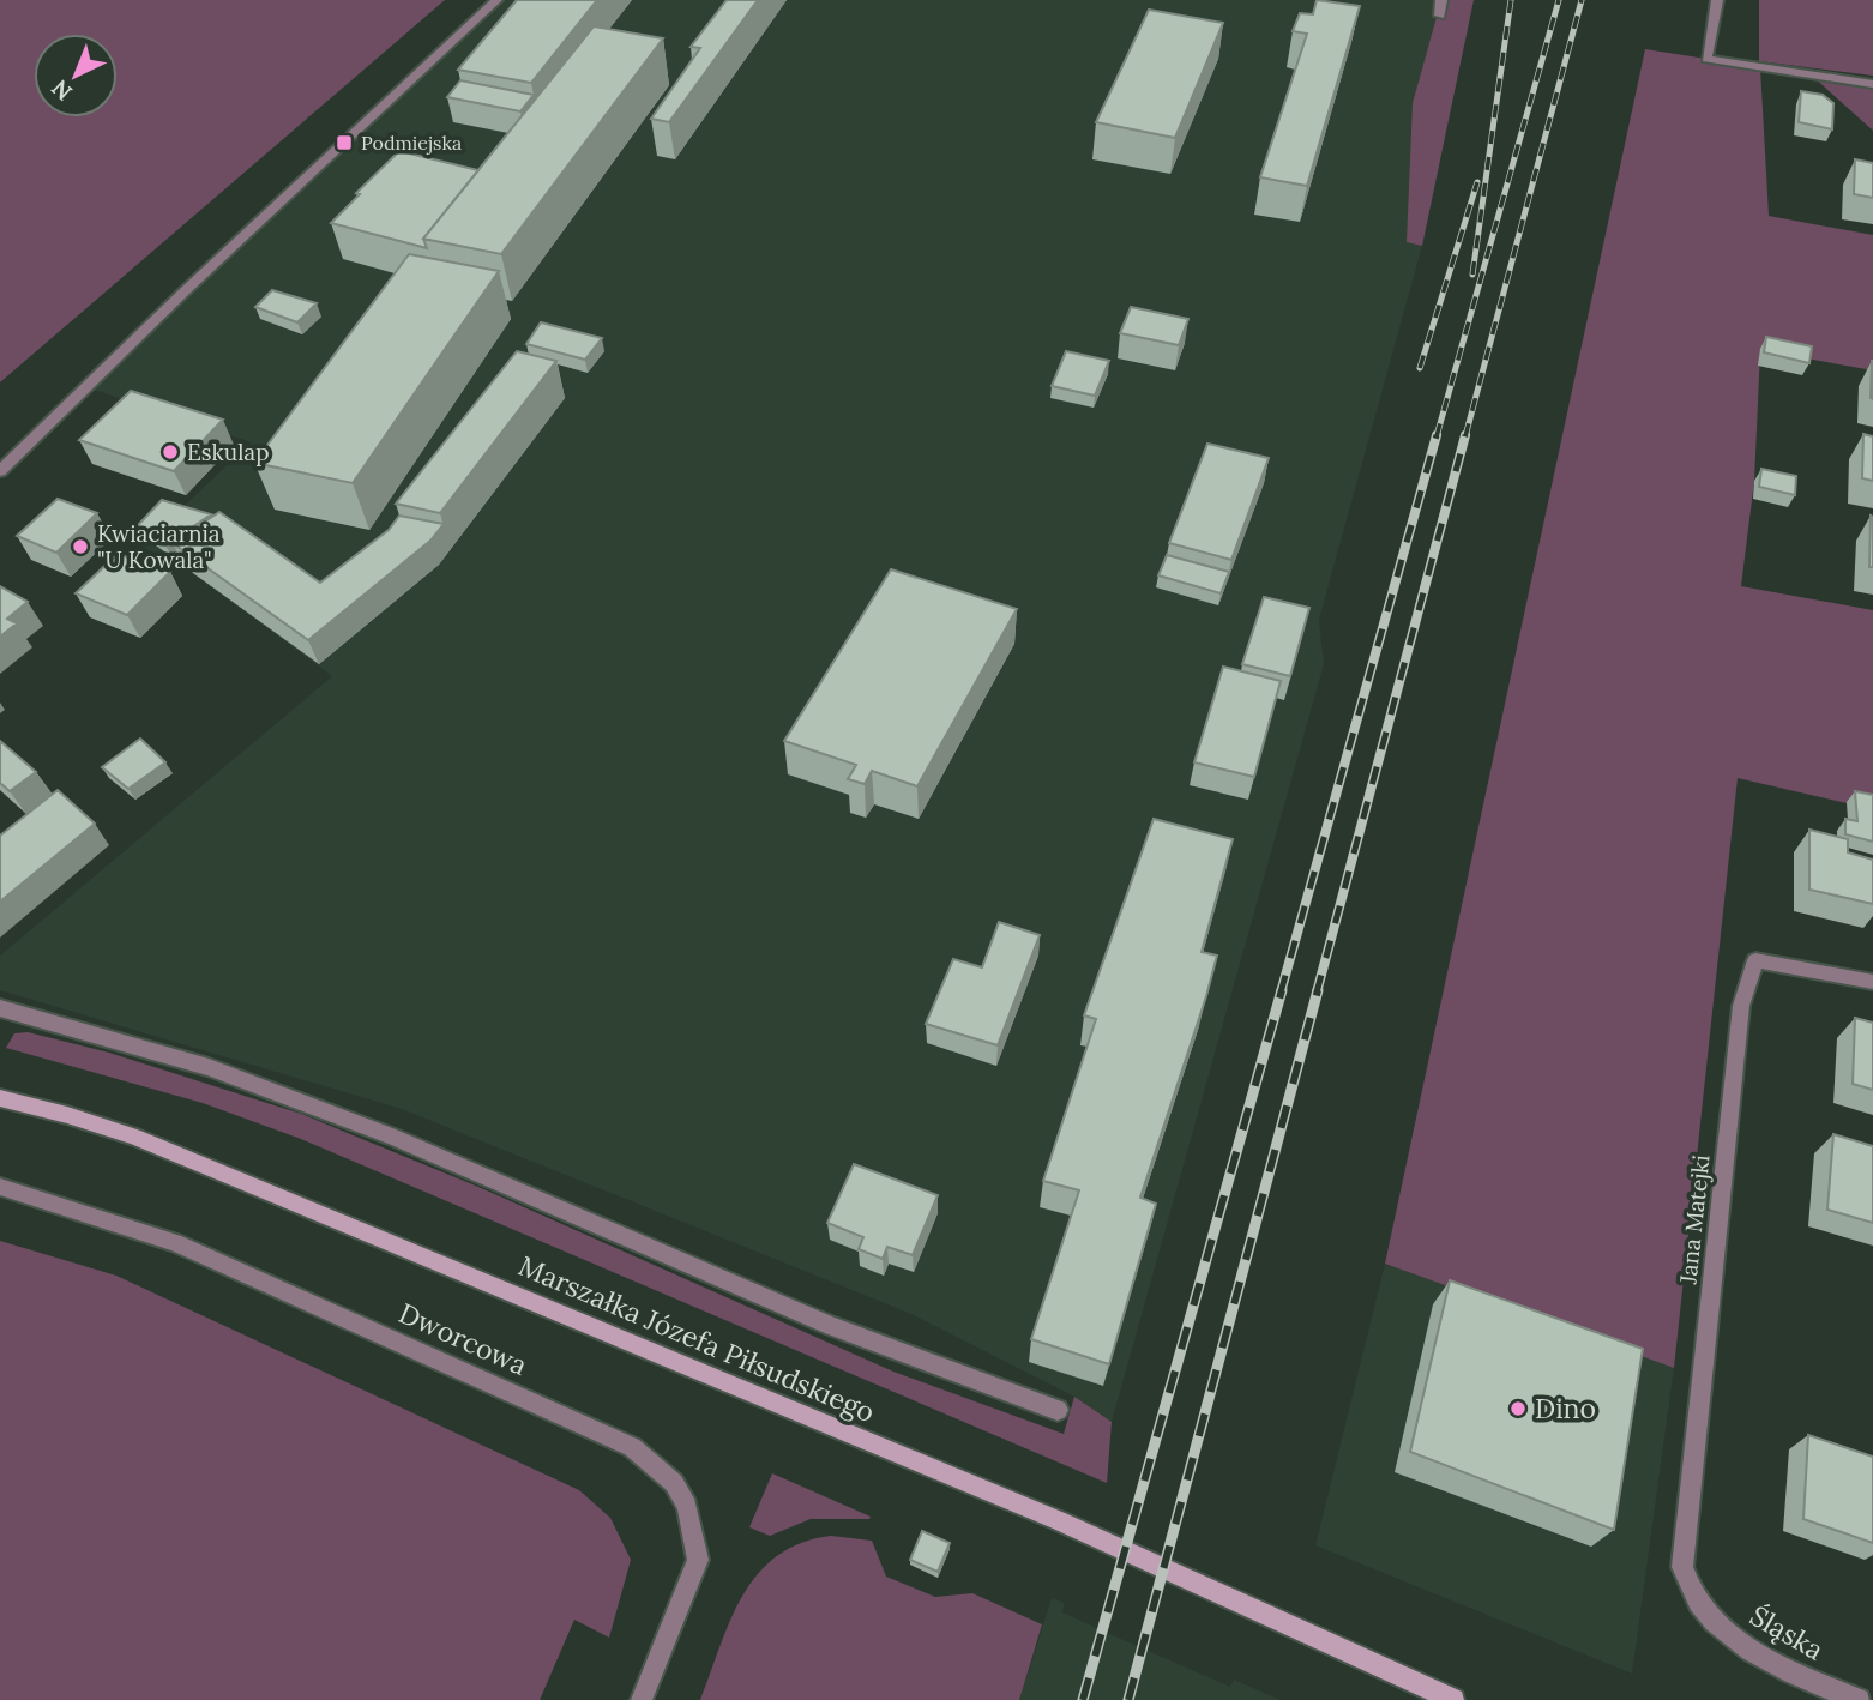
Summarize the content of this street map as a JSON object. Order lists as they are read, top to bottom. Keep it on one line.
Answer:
{"streets":{"street":["Jana Matejki","Dworcowa","Marszałka Józefa Piłsudskiego","Śląska"]},"crossings":[["Jana Matejki","Śląska"]],"places":{"transit":["Podmiejska"],"other":["Eskulap","Kwiaciarnia \"U Kowala\"","Dino"]},"north":"bottom left"}
